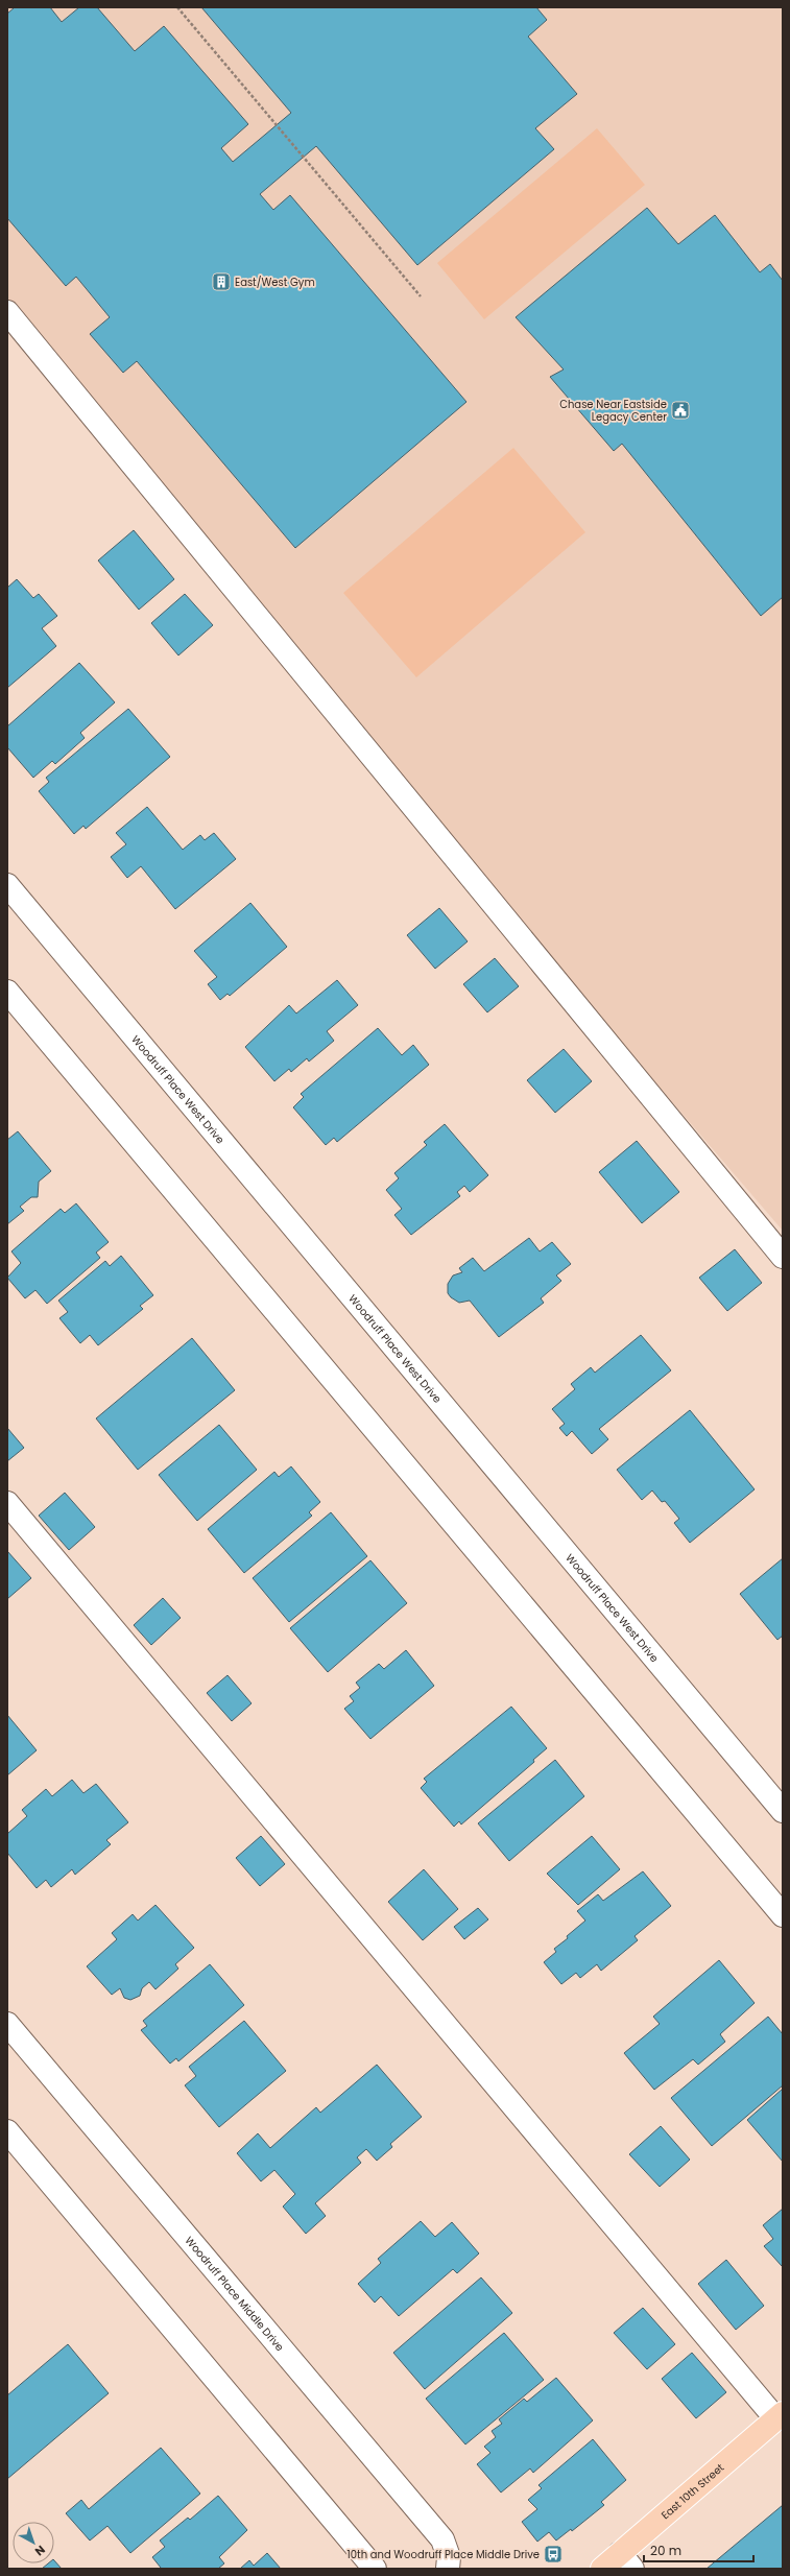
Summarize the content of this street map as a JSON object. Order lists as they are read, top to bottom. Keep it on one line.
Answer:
{"streets":{"main road":["East 10th Street"],"street":["Woodruff Place West Drive","Woodruff Place Middle Drive"]},"places":{"building":["East/West Gym"],"public building":["Chase Near Eastside Legacy Center"],"bus stop":["10th and Woodruff Place Middle Drive"]},"scale_bar":"20 m","north":"bottom right"}
